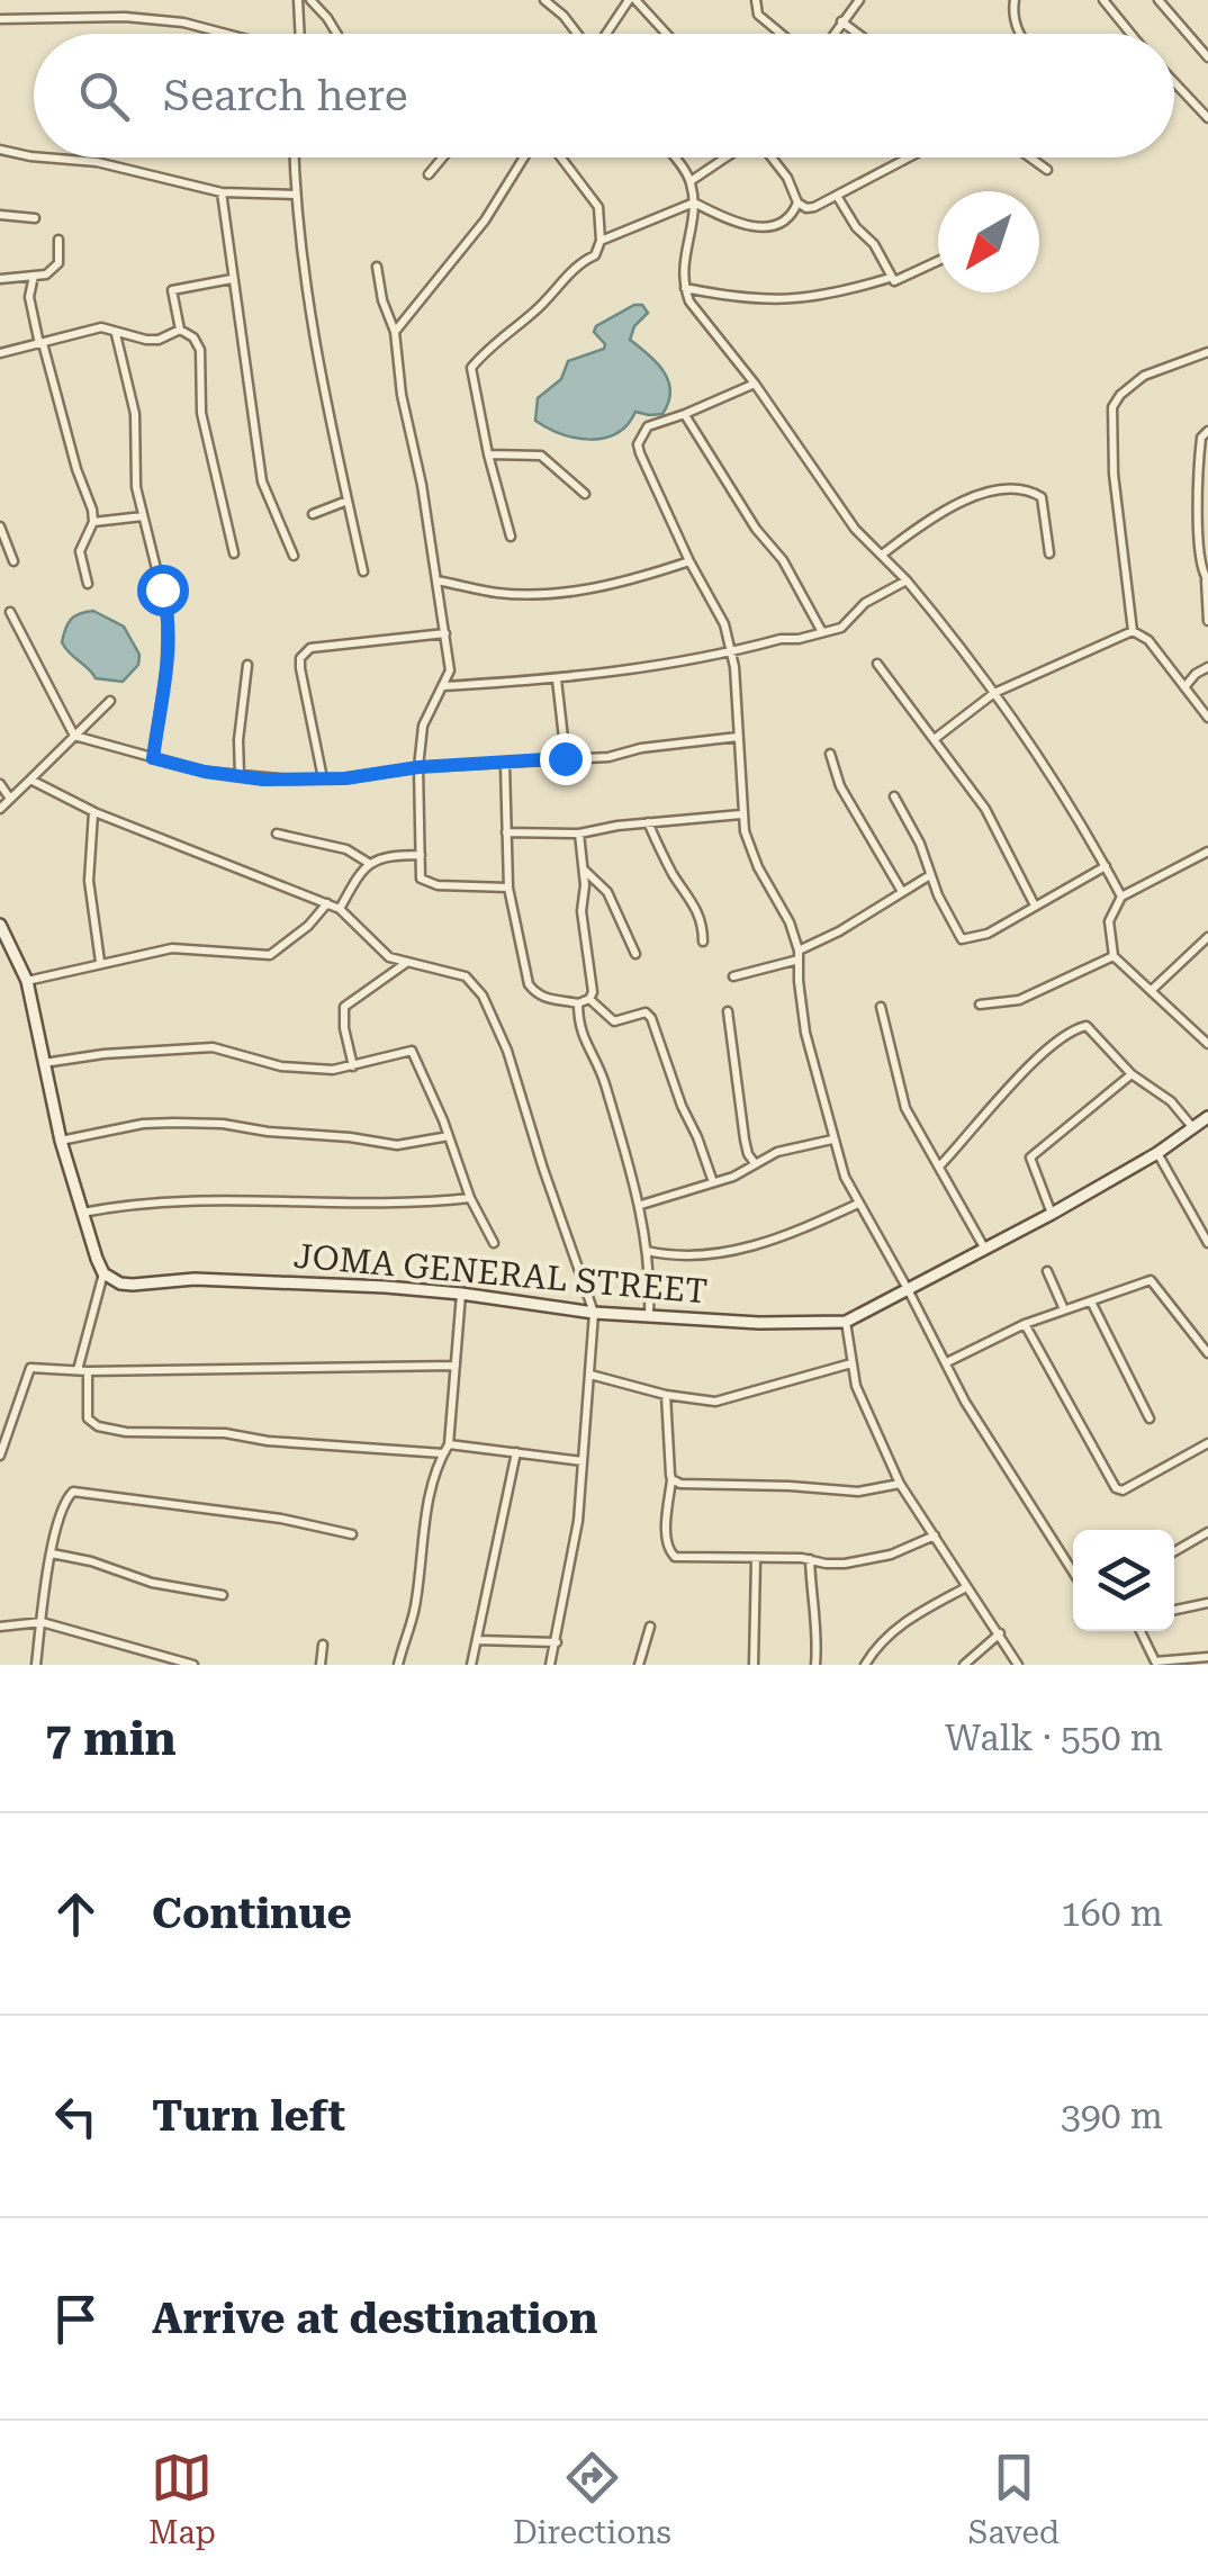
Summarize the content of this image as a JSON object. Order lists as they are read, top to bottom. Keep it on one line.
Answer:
{"streets":{"street":["JOMA GENERAL STREET"]},"north":"bottom left","page":{"search":"Search here","heading":["7 min","Walk · 550 m"],"list":[["Continue","160 m"],["Turn left","390 m"],"Arrive at destination"],"nav":["Map","Directions","Saved"]}}
